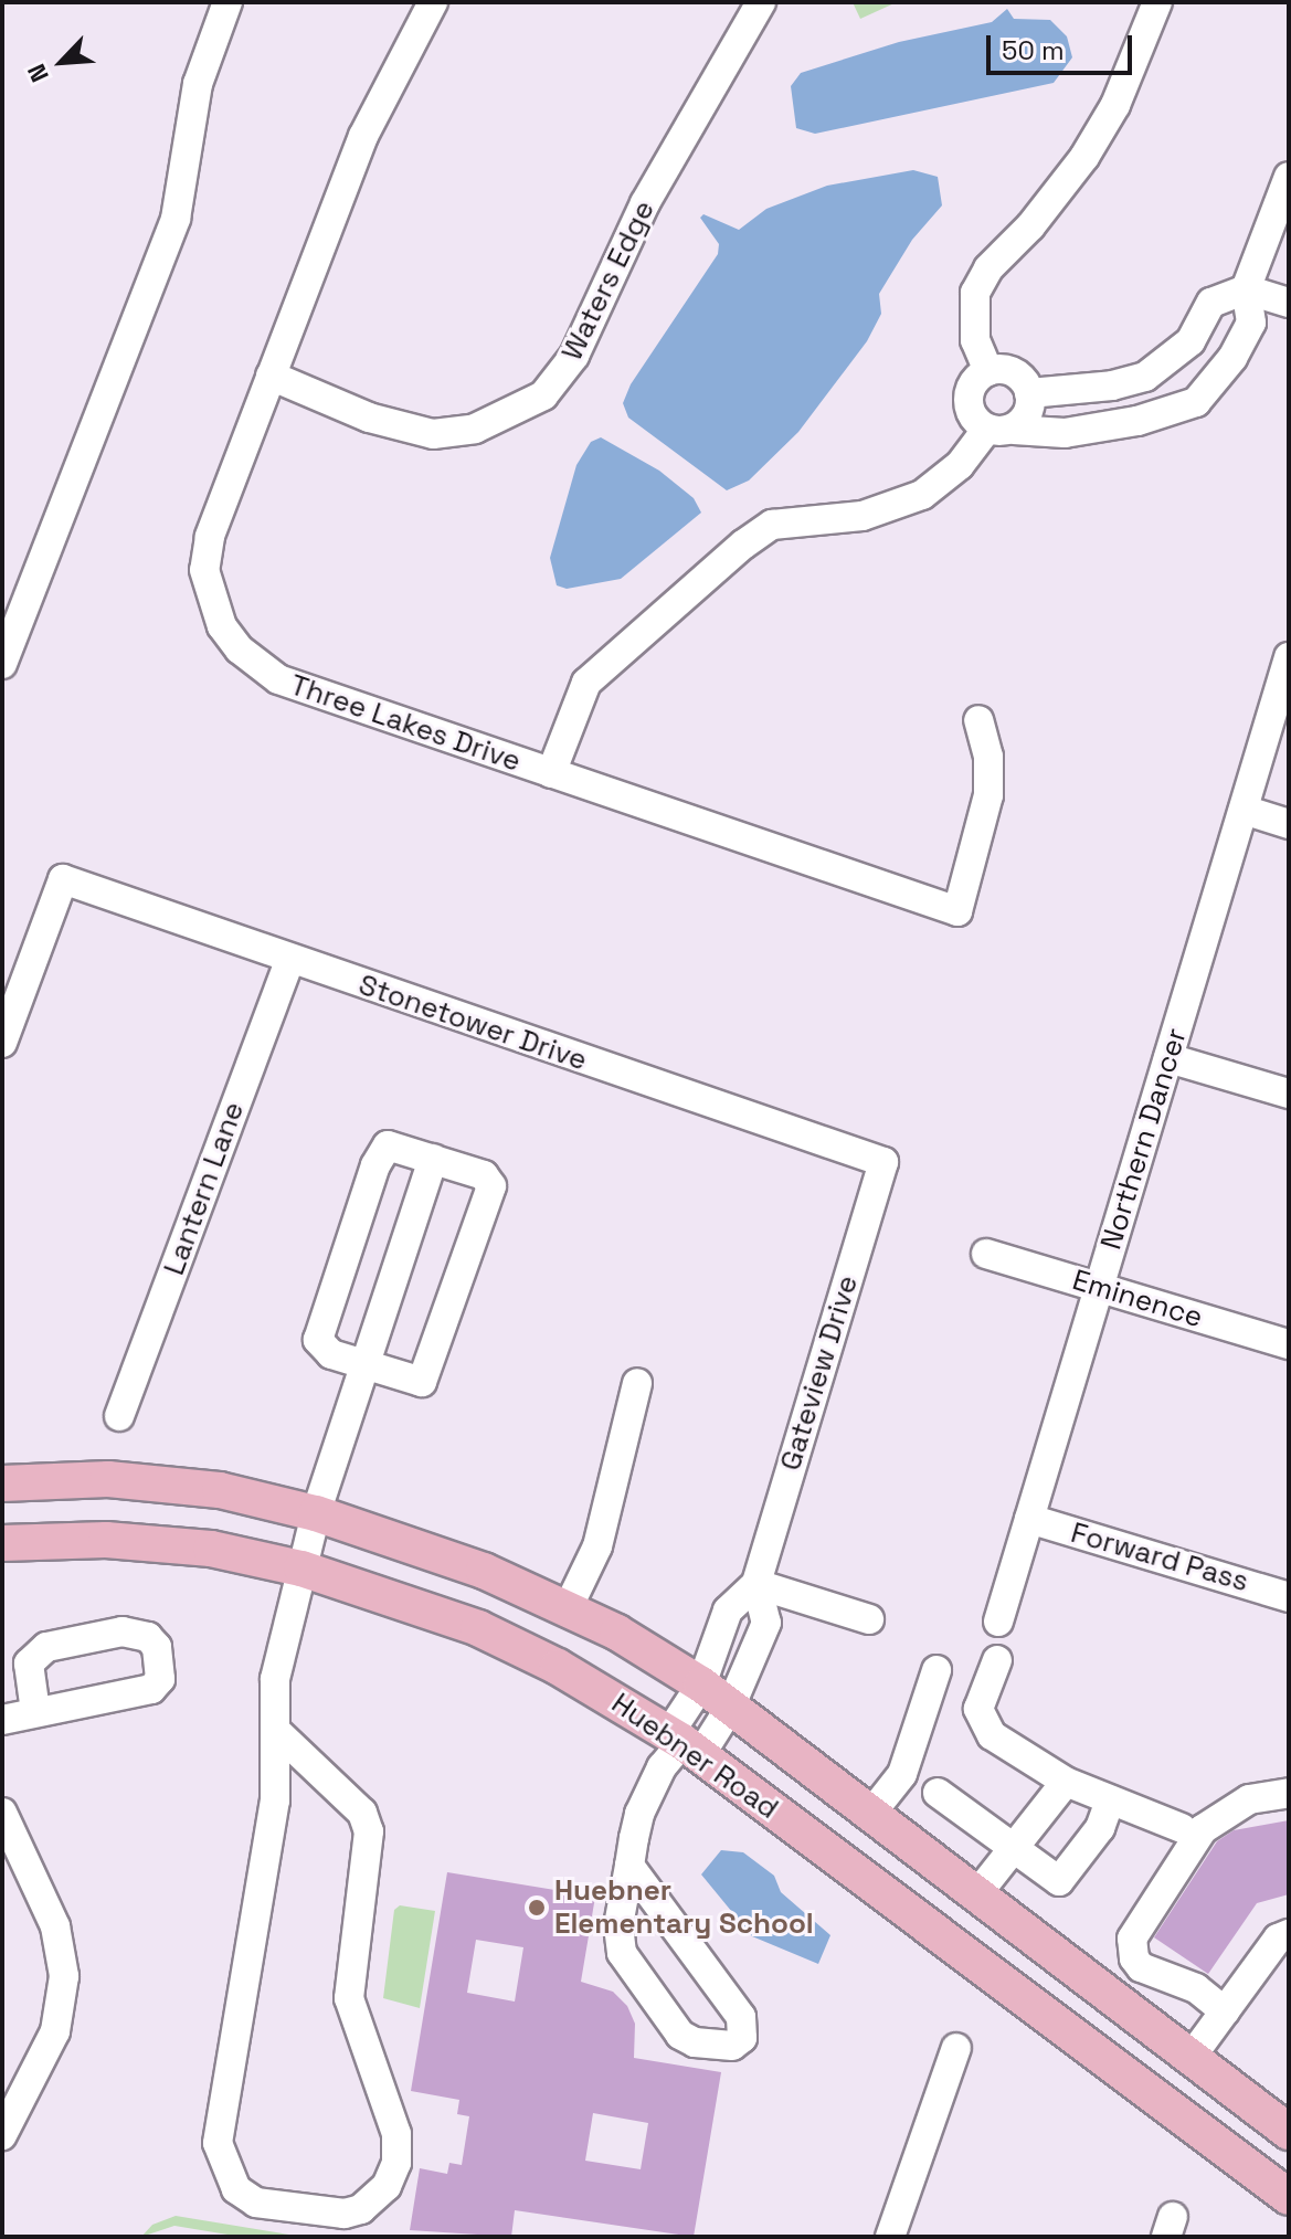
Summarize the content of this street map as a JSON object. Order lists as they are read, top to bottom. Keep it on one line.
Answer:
{"streets":{"main road":["Huebner Road"],"street":["Waters Edge","Three Lakes Drive","Stonetower Drive","Northern Dancer","Lantern Lane","Eminence","Gateview Drive","Forward Pass"]},"crossings":[["Waters Edge","Three Lakes Drive"],["Stonetower Drive","Lantern Lane"],["Stonetower Drive","Gateview Drive"],["Northern Dancer","Eminence"],["Northern Dancer","Forward Pass"],["Gateview Drive","Huebner Road"]],"places":["Huebner Elementary School"],"scale_bar":"50 m","north":"bottom left"}
